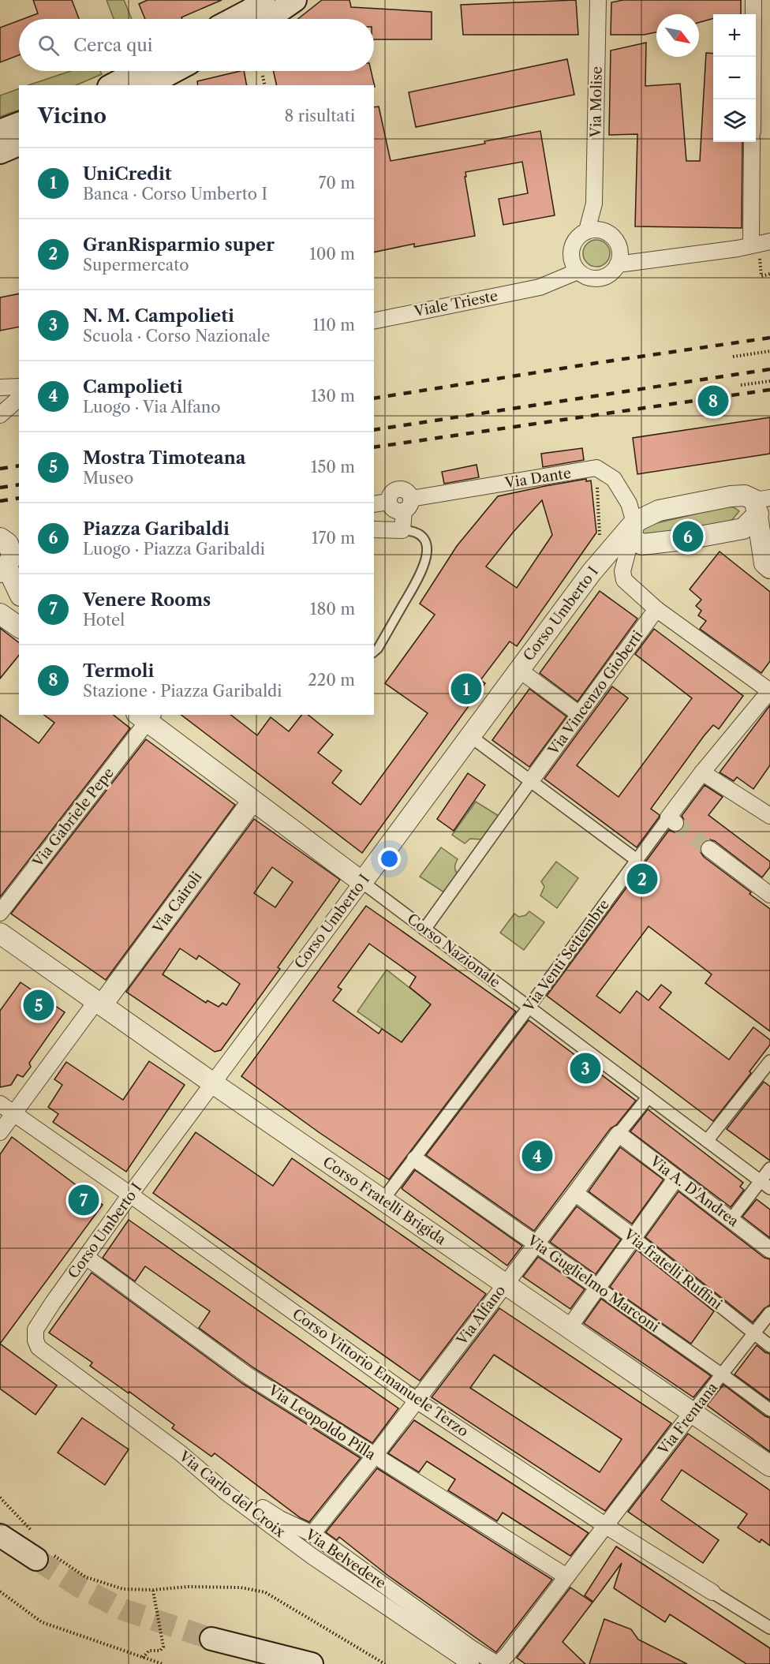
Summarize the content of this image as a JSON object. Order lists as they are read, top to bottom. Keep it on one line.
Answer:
{"streets":{"street":["Via Molise","Viale Trieste","Via Dante","Corso Umberto I","Via Vincenzo Gioberti","Via Gabriele Pepe","Via Cairoli","Corso Nazionale","Via Venti Settembre","Via A. D'Andrea","Corso Fratelli Brigida","Via fratelli Ruffini","Via Guglielmo Marconi","Via Alfano","Corso Vittorio Emanuele Terzo","Via Frentana","Via Leopoldo Pilla","Via Carlo del Croix","Via Belvedere"]},"crossings":[["Via Molise","Viale Trieste"],["Corso Umberto I","Corso Nazionale"],["Corso Umberto I","Corso Fratelli Brigida"],["Corso Umberto I","Corso Vittorio Emanuele Terzo"],["Corso Umberto I","Via Leopoldo Pilla"],["Corso Umberto I","Via Carlo del Croix"],["Via Gabriele Pepe","Corso Nazionale"],["Via Cairoli","Corso Nazionale"],["Via Cairoli","Corso Fratelli Brigida"],["Via Cairoli","Corso Vittorio Emanuele Terzo"],["Corso Nazionale","Via Venti Settembre"],["Corso Nazionale","Via Alfano"],["Via Venti Settembre","Corso Fratelli Brigida"],["Via Venti Settembre","Via Guglielmo Marconi"],["Via A. D'Andrea","Via Alfano"],["Corso Fratelli Brigida","Via Alfano"],["Corso Fratelli Brigida","Via Frentana"],["Via fratelli Ruffini","Via Alfano"],["Via fratelli Ruffini","Via Frentana"],["Via Guglielmo Marconi","Via Alfano"],["Via Guglielmo Marconi","Via Frentana"],["Via Alfano","Corso Vittorio Emanuele Terzo"],["Via Alfano","Via Leopoldo Pilla"],["Via Alfano","Via Belvedere"],["Corso Vittorio Emanuele Terzo","Via Frentana"],["Corso Vittorio Emanuele Terzo","Via Belvedere"],["Via Frentana","Via Belvedere"],["Via Leopoldo Pilla","Via Belvedere"],["Via Carlo del Croix","Via Belvedere"]],"north":"bottom right","page":{"map_buttons":["+","−"],"search":"Cerca qui","heading":["Vicino","8 risultati"],"list":[{"mark":"1","name":"UniCredit","note":"Banca · Corso Umberto I","value":"70 m"},{"mark":"2","name":"GranRisparmio super","note":"Supermercato","value":"100 m"},{"mark":"3","name":"N. M. Campolieti","note":"Scuola · Corso Nazionale","value":"110 m"},{"mark":"4","name":"Campolieti","note":"Luogo · Via Alfano","value":"130 m"},{"mark":"5","name":"Mostra Timoteana","note":"Museo","value":"150 m"},{"mark":"6","name":"Piazza Garibaldi","note":"Luogo · Piazza Garibaldi","value":"170 m"},{"mark":"7","name":"Venere Rooms","note":"Hotel","value":"180 m"},{"mark":"8","name":"Termoli","note":"Stazione · Piazza Garibaldi","value":"220 m"}],"pins":["8","6","1","2","5","3","4","7"]}}
